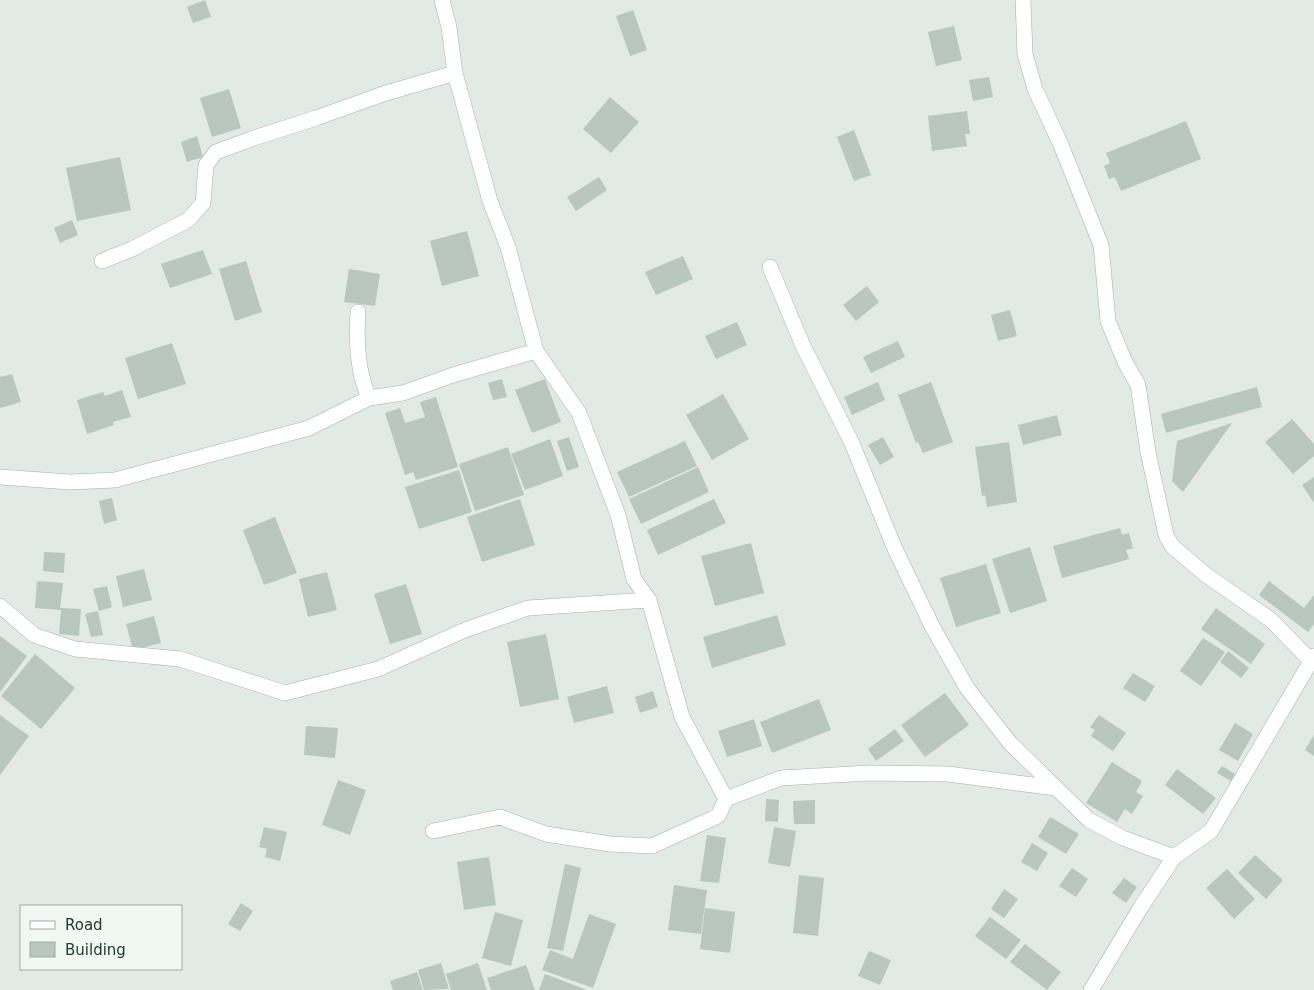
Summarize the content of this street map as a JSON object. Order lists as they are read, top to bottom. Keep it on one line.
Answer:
{"legend":["Road","Building"]}
